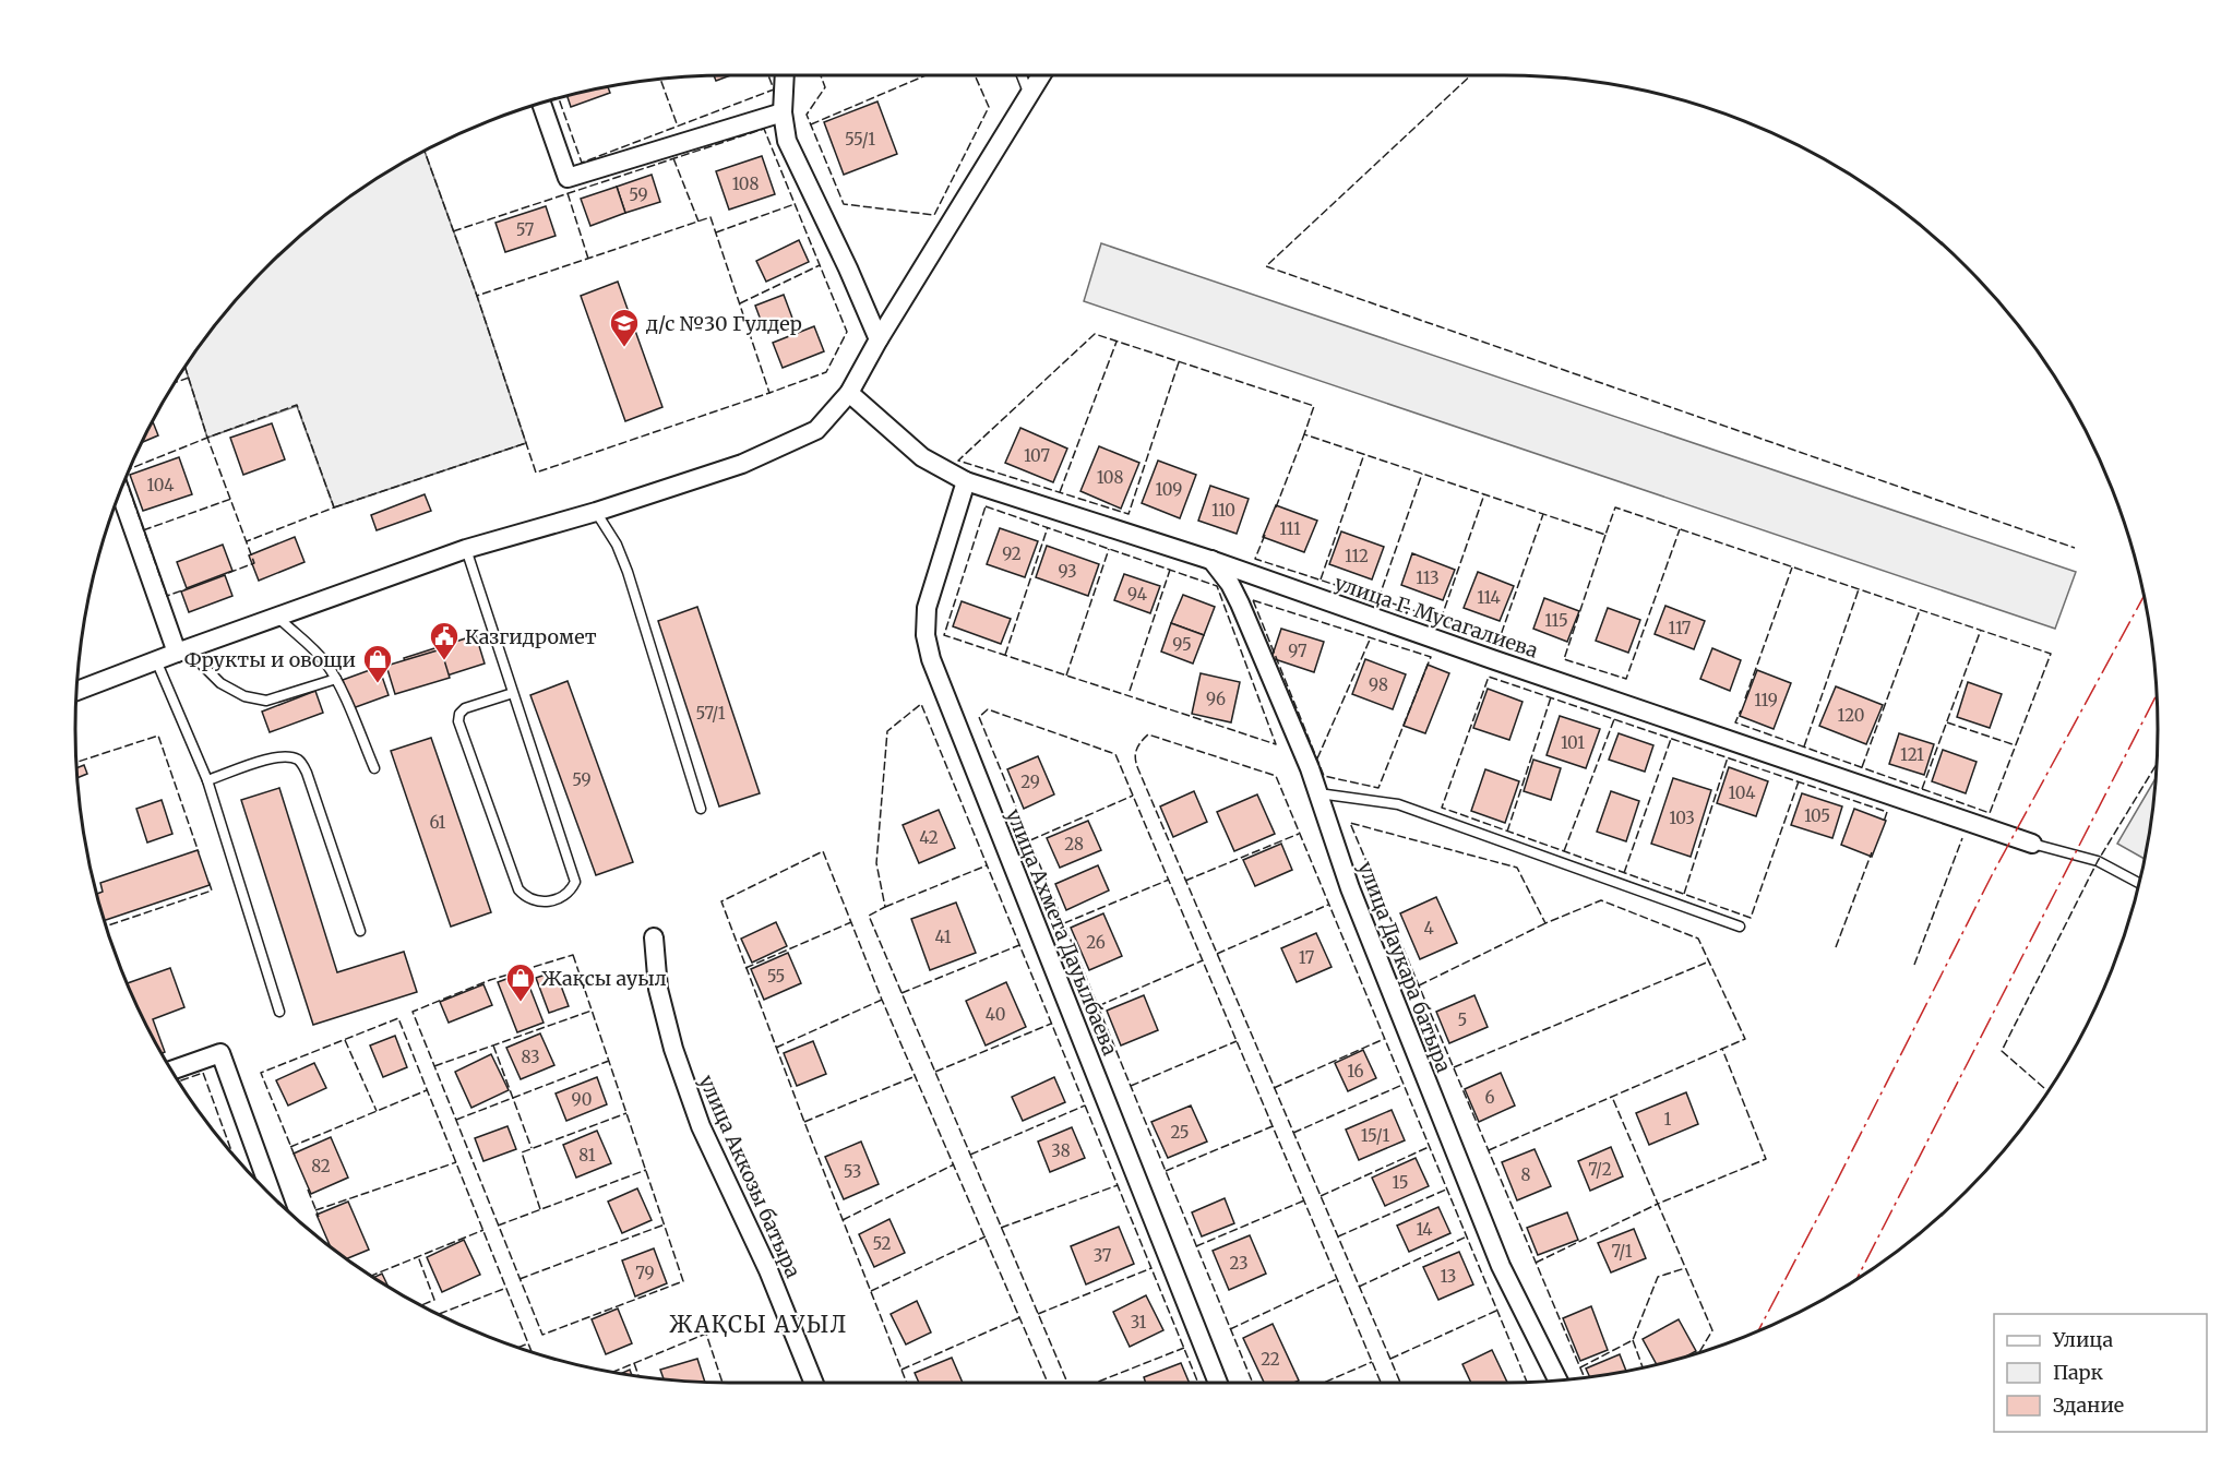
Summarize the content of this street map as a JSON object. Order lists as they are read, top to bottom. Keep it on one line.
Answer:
{"streets":{"street":["улица Г. Мусагалиева","улица Ахмета Дауылбаева","улица Даукара батыра","улица Аккозы батыра"]},"crossings":[["улица Г. Мусагалиева","улица Ахмета Дауылбаева"],["улица Г. Мусагалиева","улица Даукара батыра"]],"districts":["ЖАҚСЫ АУЫЛ"],"places":{"school or university":["д/с №30 Гулдер"],"public building":["Казгидромет"],"shop":["Фрукты и овощи","Жақсы ауыл"]},"house_numbers":["55/1","108","59","57","107","108","104","109","110","111","92","112","93","113","94","114","115","117","95","97","98","96","119","57/1","120","101","121","59","29","104","105","103","61","42","28","4","41","26","17","55","40","5","83","16","6","90","1","25","15/1","38","81","82","7/2","53","8","15","14","52","7/1","37","23","79","13","31","22"],"legend":["Улица","Парк","Здание"]}
